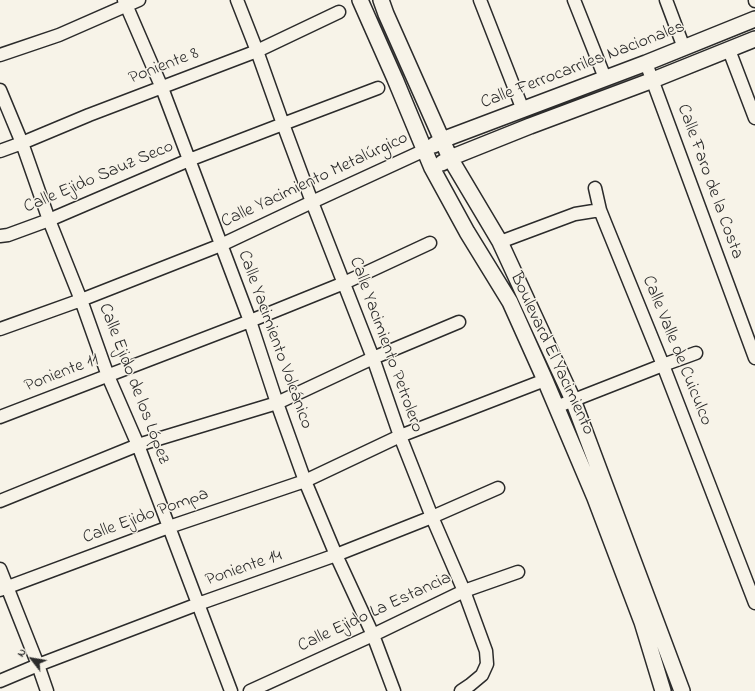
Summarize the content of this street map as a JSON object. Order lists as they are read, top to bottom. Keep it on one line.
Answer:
{"streets":{"street":["Calle Ferrocarriles Nacionales","Poniente 8","Calle Ejido Sauz Seco","Calle Yacimiento Metalúrgico","Calle Faro de la Costa","Calle Yacimiento Volcánico","Calle Yacimiento Petrolero","Calle Valle de Cuiculco","Boulevard El Yacimiento","Poniente 11","Calle Ejido de los López","Calle Ejido Pompa","Poniente 14","Calle Ejido La Estancia"]},"crossings":[["Calle Ferrocarriles Nacionales","Calle Yacimiento Metalúrgico"],["Calle Ferrocarriles Nacionales","Calle Faro de la Costa"],["Calle Ferrocarriles Nacionales","Boulevard El Yacimiento"],["Poniente 8","Calle Yacimiento Volcánico"],["Poniente 8","Calle Yacimiento Petrolero"],["Poniente 8","Calle Ejido de los López"],["Calle Ejido Sauz Seco","Calle Yacimiento Volcánico"],["Calle Ejido Sauz Seco","Calle Yacimiento Petrolero"],["Calle Ejido Sauz Seco","Calle Ejido de los López"],["Calle Yacimiento Metalúrgico","Calle Yacimiento Volcánico"],["Calle Yacimiento Metalúrgico","Calle Yacimiento Petrolero"],["Calle Yacimiento Metalúrgico","Boulevard El Yacimiento"],["Calle Yacimiento Metalúrgico","Calle Ejido de los López"],["Calle Yacimiento Volcánico","Poniente 11"],["Calle Yacimiento Volcánico","Calle Ejido Pompa"],["Calle Yacimiento Volcánico","Poniente 14"],["Calle Yacimiento Volcánico","Calle Ejido La Estancia"],["Calle Yacimiento Petrolero","Poniente 11"],["Calle Yacimiento Petrolero","Calle Ejido Pompa"],["Calle Yacimiento Petrolero","Poniente 14"],["Calle Yacimiento Petrolero","Calle Ejido La Estancia"],["Boulevard El Yacimiento","Calle Ejido Pompa"],["Poniente 11","Calle Ejido de los López"],["Calle Ejido de los López","Calle Ejido Pompa"],["Calle Ejido de los López","Poniente 14"]],"north":"top left"}
